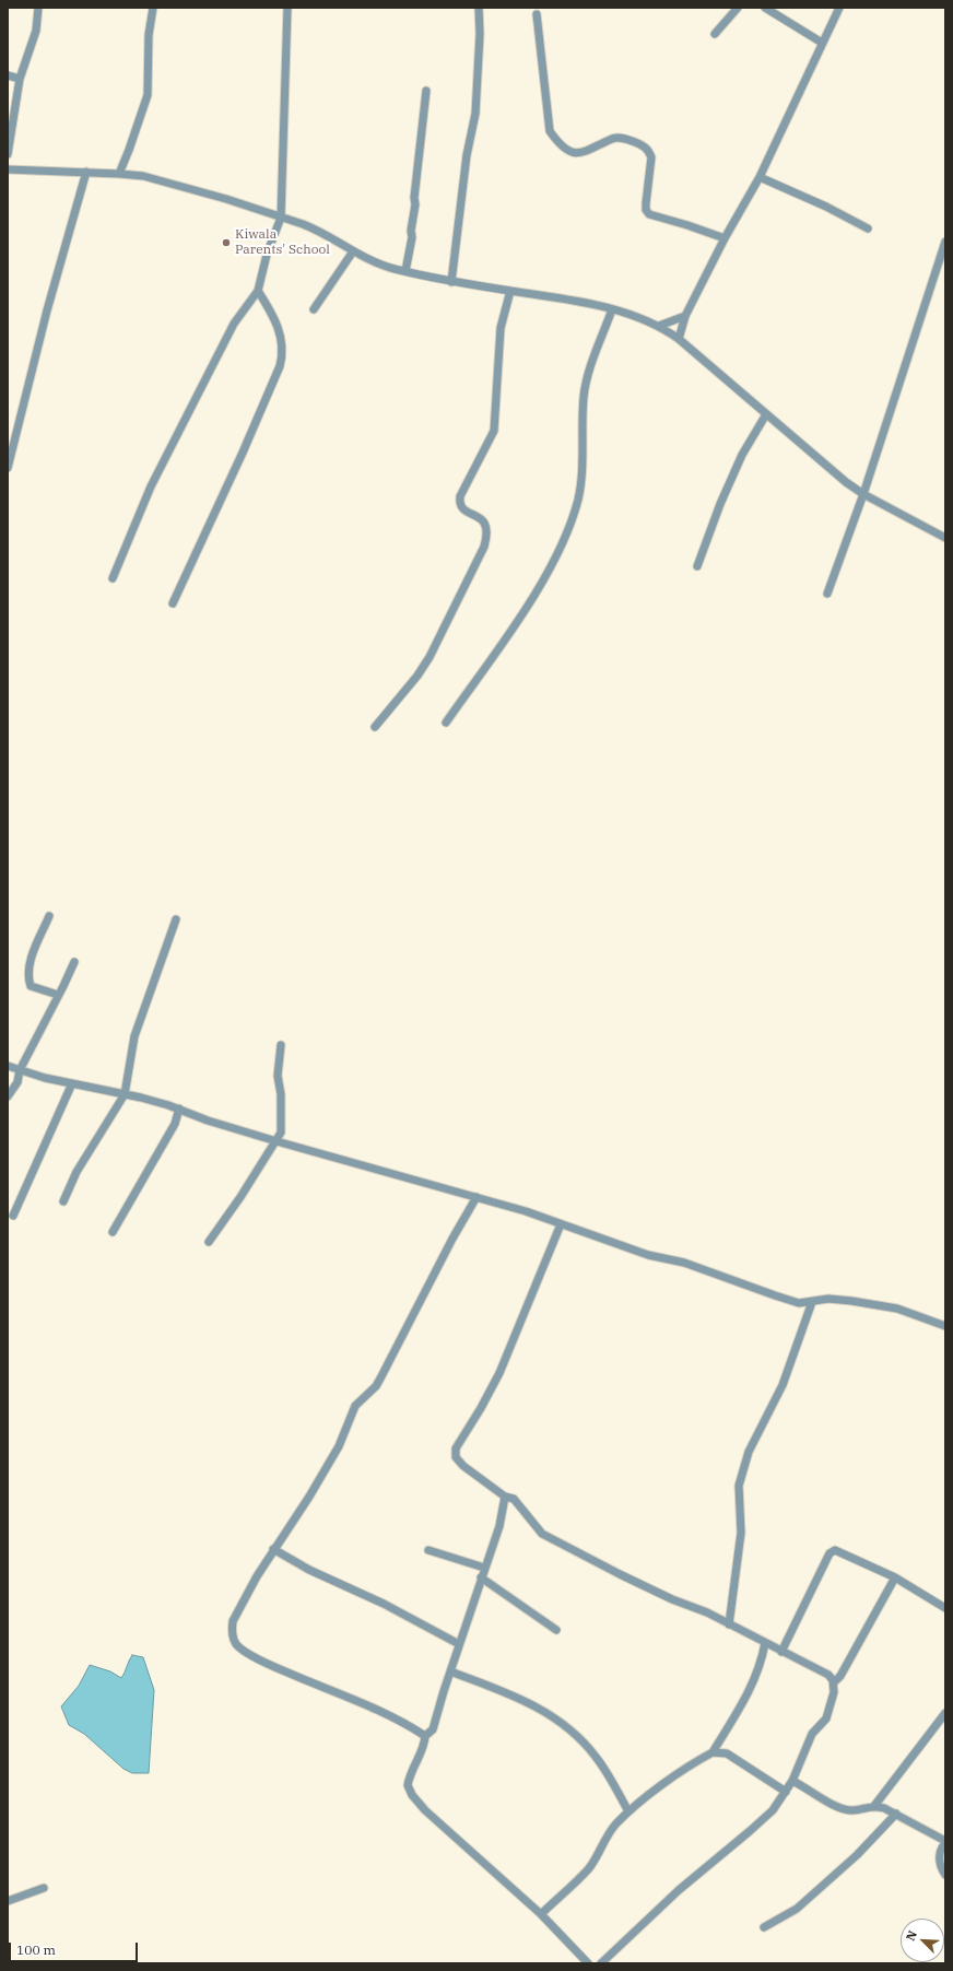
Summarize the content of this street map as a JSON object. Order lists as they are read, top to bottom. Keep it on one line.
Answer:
{"places":["Kiwala Parents' School"],"scale_bar":"100 m","north":"top left"}
